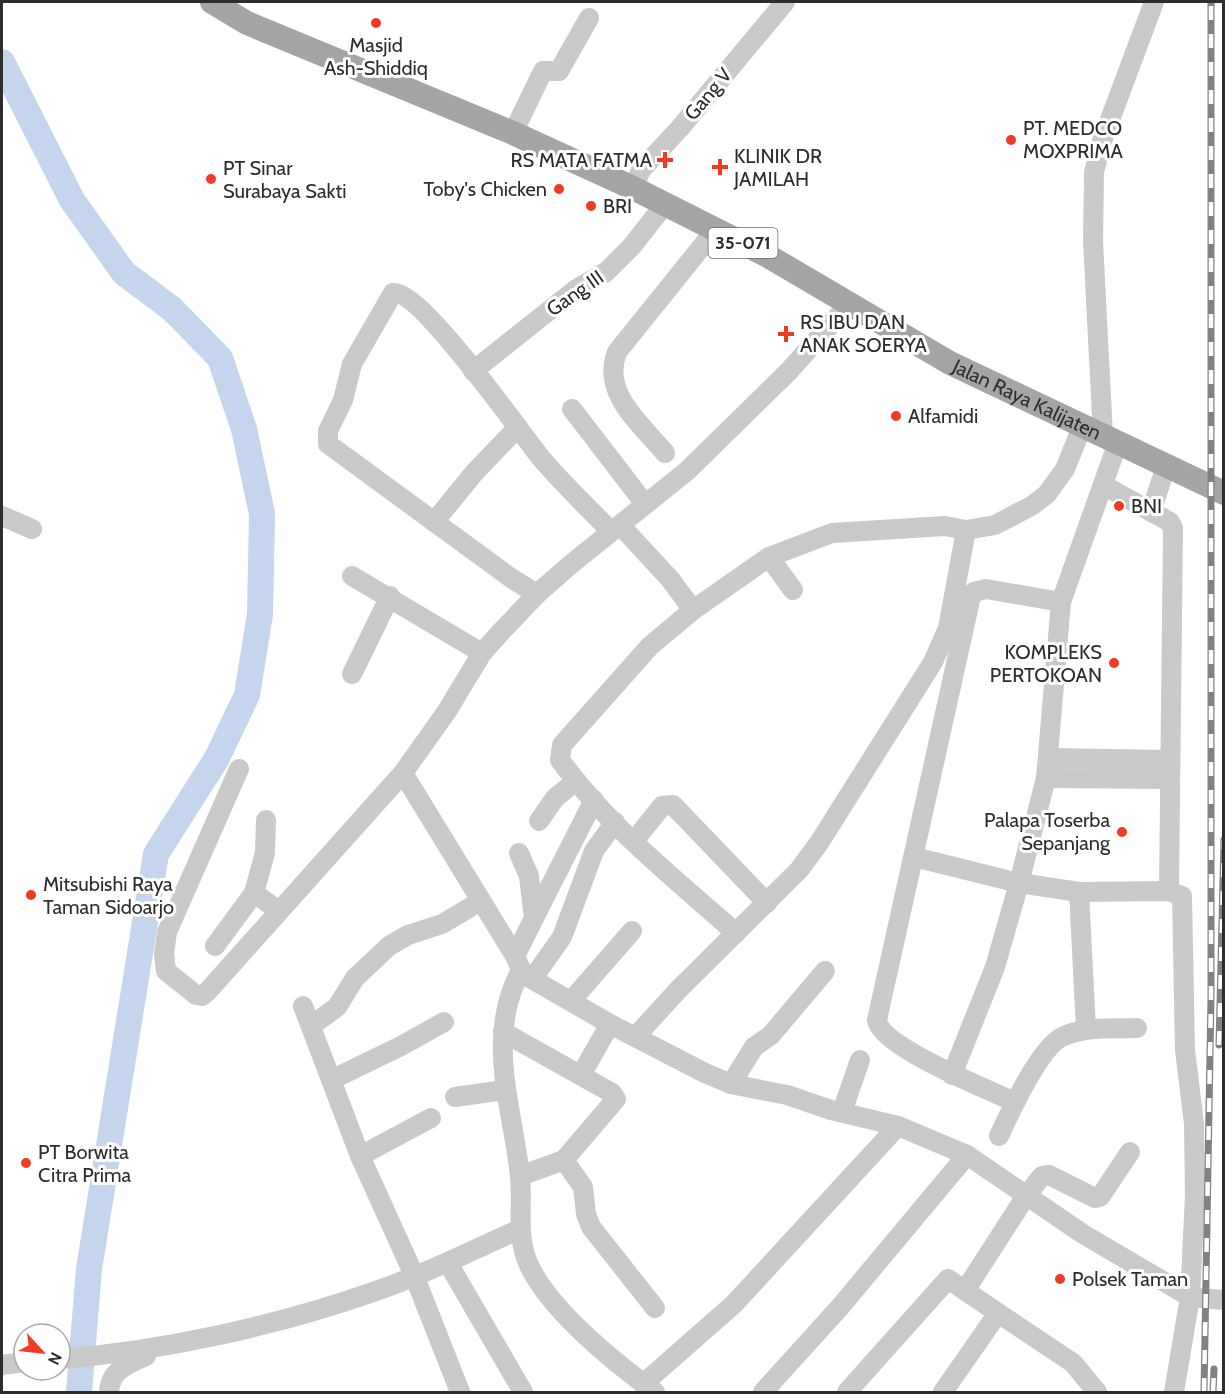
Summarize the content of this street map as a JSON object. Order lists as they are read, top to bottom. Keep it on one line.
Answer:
{"streets":{"main road":["35-071","Jalan Raya Kalijaten"],"street":["Gang V","Gang III"]},"crossings":[["Gang V","Jalan Raya Kalijaten"],["Gang III","Jalan Raya Kalijaten"]],"places":{"other":["Masjid Ash-Shiddiq","PT. MEDCO MOXPRIMA","PT Sinar Surabaya Sakti","Toby's Chicken","BRI","Alfamidi","BNI","KOMPLEKS PERTOKOAN","Palapa Toserba Sepanjang","Mitsubishi Raya Taman Sidoarjo","PT Borwita Citra Prima","Polsek Taman"],"health":["RS MATA FATMA","KLINIK DR JAMILAH","RS IBU DAN ANAK SOERYA"]},"north":"bottom right"}
